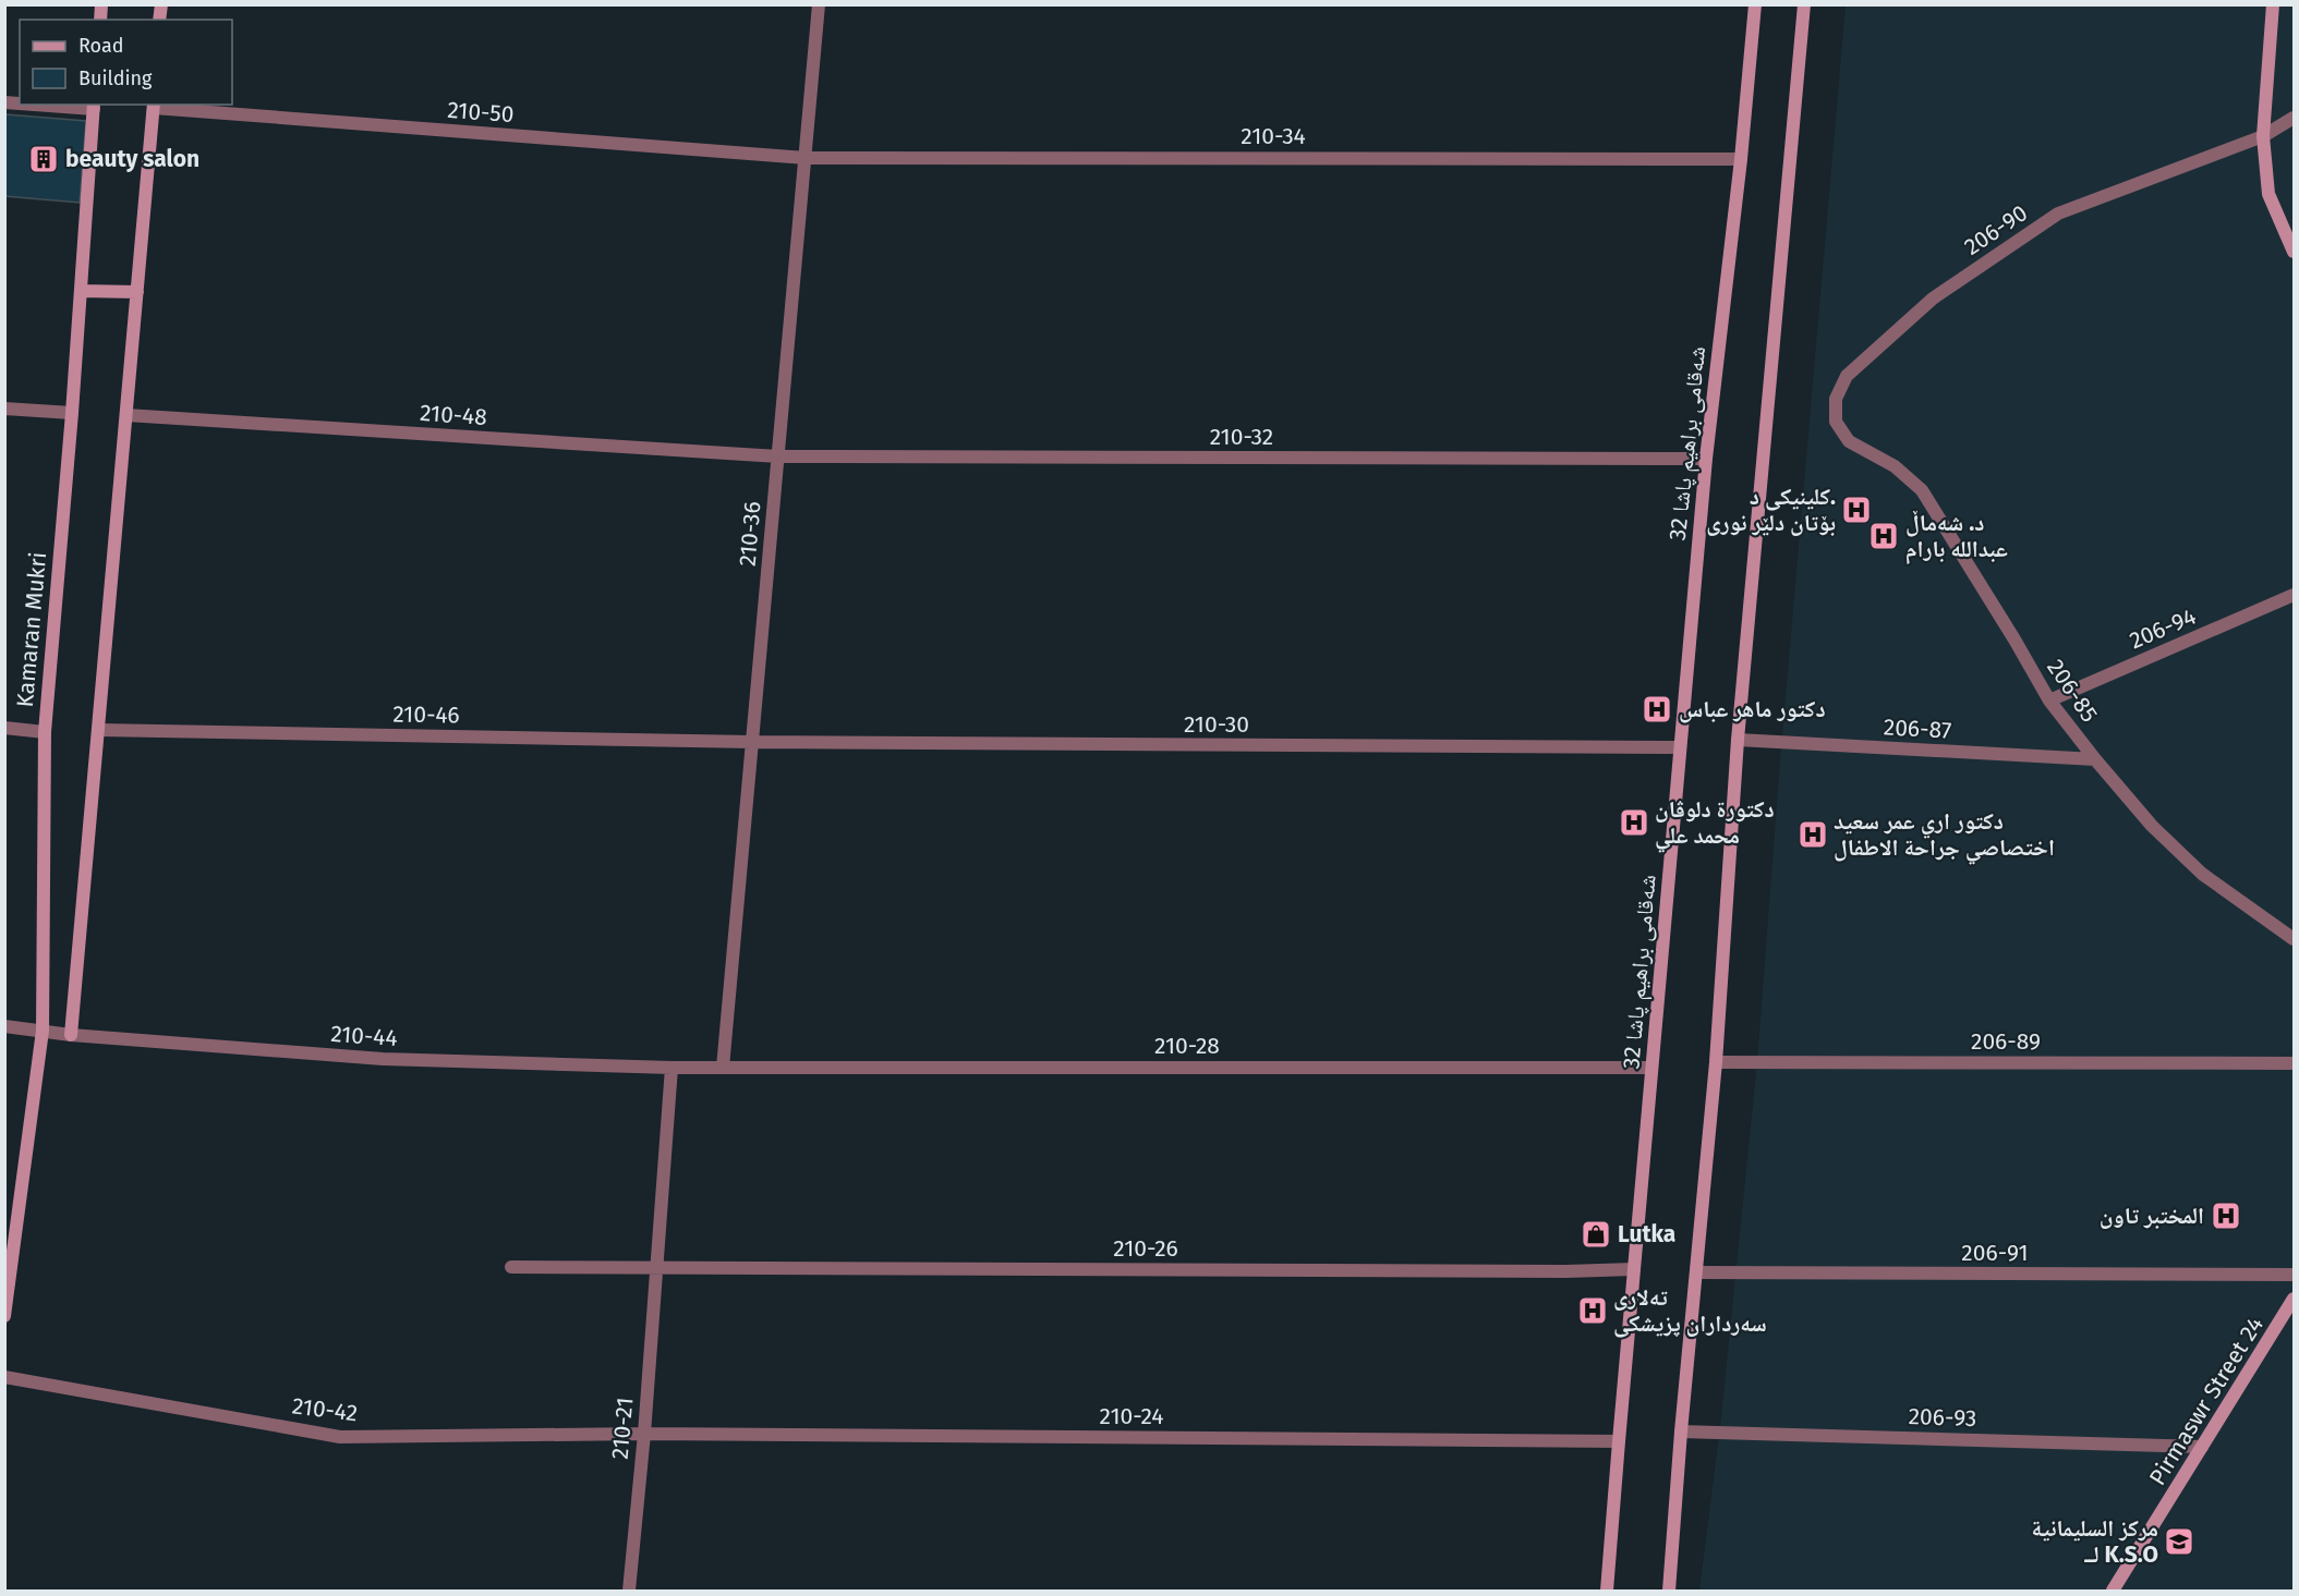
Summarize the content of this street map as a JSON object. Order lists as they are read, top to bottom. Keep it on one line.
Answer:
{"streets":{"main road":["شەقامی براهیم پاشا 32","Kamaran Mukri","Pirmaswr Street 24"],"street":["210-50","210-34","206-90","210-48","210-32","210-36","206-94","206-85","210-46","210-30","206-87","210-44","206-89","210-28","210-26","206-91","210-42","210-24","206-93","210-21"]},"crossings":[["210-50","210-34"],["210-50","210-36"],["210-34","شەقامی براهیم پاشا 32"],["210-34","210-36"],["206-90","206-85"],["210-48","210-32"],["210-48","210-36"],["210-32","شەقامی براهیم پاشا 32"],["210-32","210-36"],["شەقامی براهیم پاشا 32","210-30"],["شەقامی براهیم پاشا 32","210-28"],["شەقامی براهیم پاشا 32","210-26"],["شەقامی براهیم پاشا 32","210-24"],["210-36","210-46"],["210-36","210-30"],["210-36","210-44"],["210-36","210-28"],["206-94","206-85"],["Kamaran Mukri","210-44"],["206-85","206-87"],["210-46","210-30"],["210-44","210-28"],["210-44","210-21"],["210-26","210-21"],["Pirmaswr Street 24","206-93"],["210-42","210-24"],["210-42","210-21"],["210-24","210-21"]],"places":{"building":["beauty salon"],"hospital":["کلینیکی د. بۆتان دلێر نوری","د. شەماڵ عبداللە بارام","دكتور ماهر عباس","دكتورة دلوڤان محمد علي","دكتور اري عمر سعيد اختصاصي جراحة الاطفال","المختبر تاون","تەلاری سەرداران پزیشکی"],"shop":["Lutka"],"school or university":["مرکز السلیمانیة لــ K.S.O"]},"legend":["Road","Building"]}
